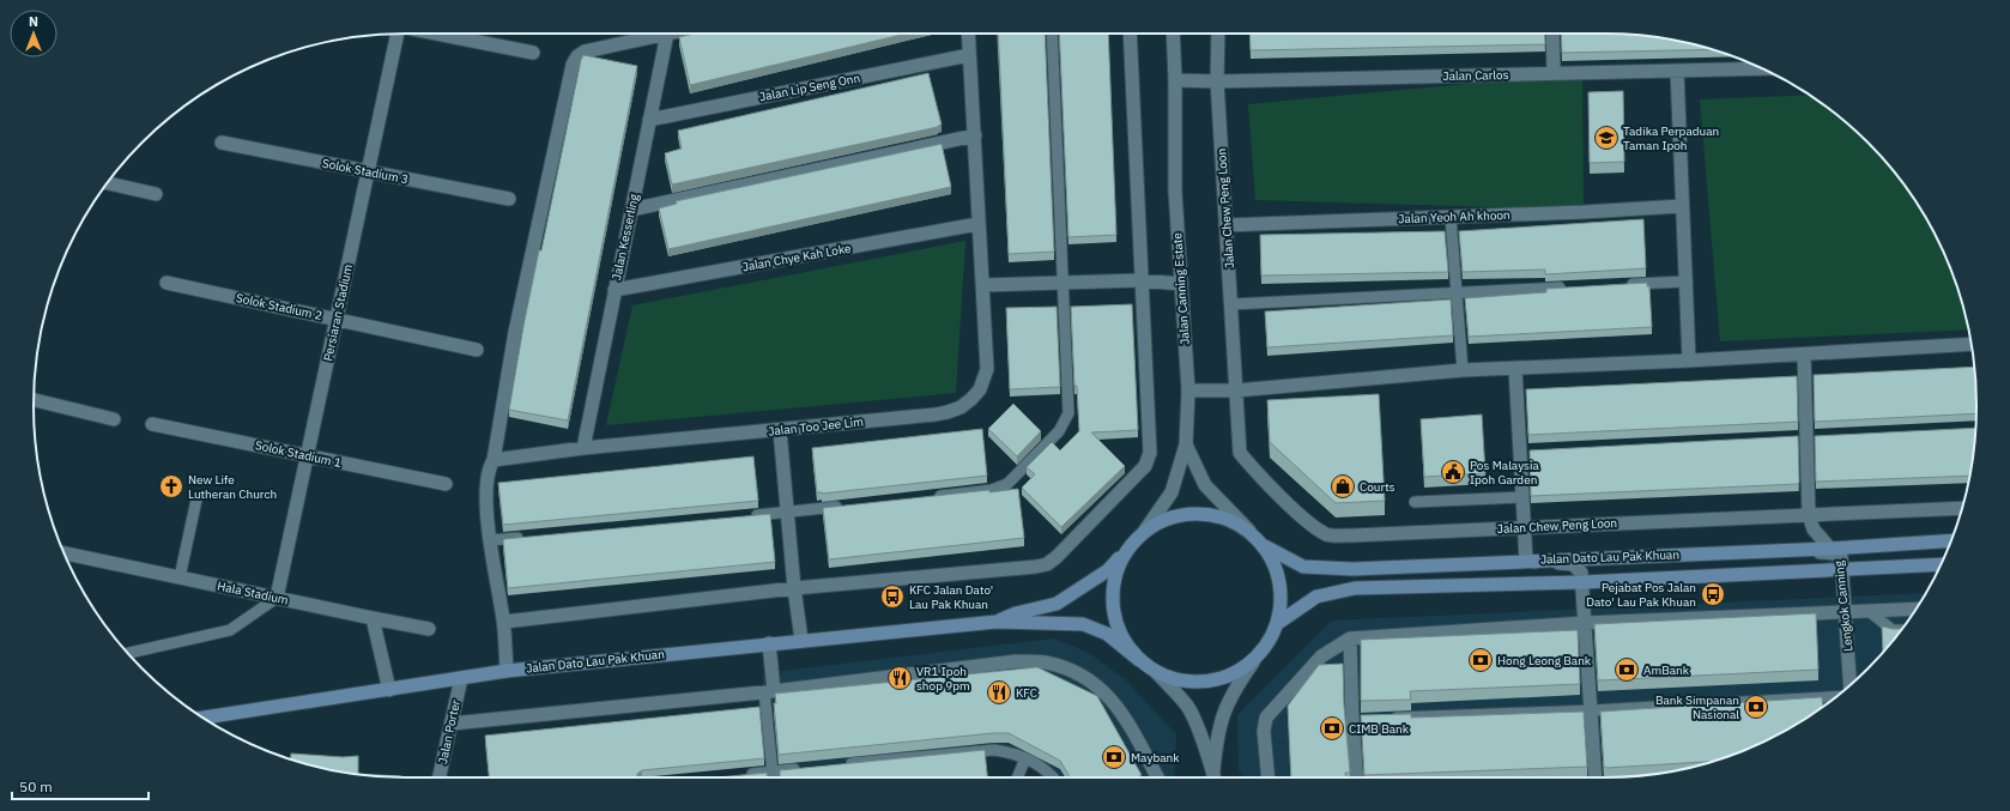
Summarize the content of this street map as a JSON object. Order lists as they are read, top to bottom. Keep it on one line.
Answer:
{"streets":{"main road":["Jalan Dato Lau Pak Khuan"],"street":["Jalan Carlos","Jalan Lip Seng Onn","Solok Stadium 3","Jalan Chew Peng Loon","Jalan Yeoh Ah khoon","Jalan Kesserling","Jalan Chye Kah Loke","Jalan Canning Estate","Solok Stadium 2","Persiaran Stadium","Jalan Too Jee Lim","Solok Stadium 1","Hala Stadium","Lengkok Canning","Jalan Porter"]},"crossings":[["Jalan Carlos","Jalan Chew Peng Loon"],["Jalan Carlos","Jalan Canning Estate"],["Jalan Lip Seng Onn","Jalan Kesserling"],["Jalan Lip Seng Onn","Jalan Too Jee Lim"],["Solok Stadium 3","Persiaran Stadium"],["Jalan Chew Peng Loon","Jalan Yeoh Ah khoon"],["Jalan Kesserling","Jalan Chye Kah Loke"],["Jalan Kesserling","Jalan Too Jee Lim"],["Jalan Chye Kah Loke","Jalan Too Jee Lim"],["Jalan Canning Estate","Jalan Dato Lau Pak Khuan"],["Solok Stadium 2","Persiaran Stadium"],["Persiaran Stadium","Solok Stadium 1"],["Persiaran Stadium","Hala Stadium"],["Jalan Dato Lau Pak Khuan","Lengkok Canning"],["Jalan Dato Lau Pak Khuan","Jalan Porter"]],"places":{"school or university":["Tadika Perpaduan Taman Ipoh"],"public building":["Pos Malaysia Ipoh Garden"],"church":["New Life Lutheran Church"],"shop":["Courts"],"bus stop":["Pejabat Pos Jalan Dato' Lau Pak Khuan","KFC Jalan Dato' Lau Pak Khuan"],"bank":["Hong Leong Bank","AmBank","Bank Simpanan Nasional","CIMB Bank","Maybank"],"restaurant":["VR1 Ipoh shop 9pm","KFC"]},"scale_bar":"50 m","north":"top"}
